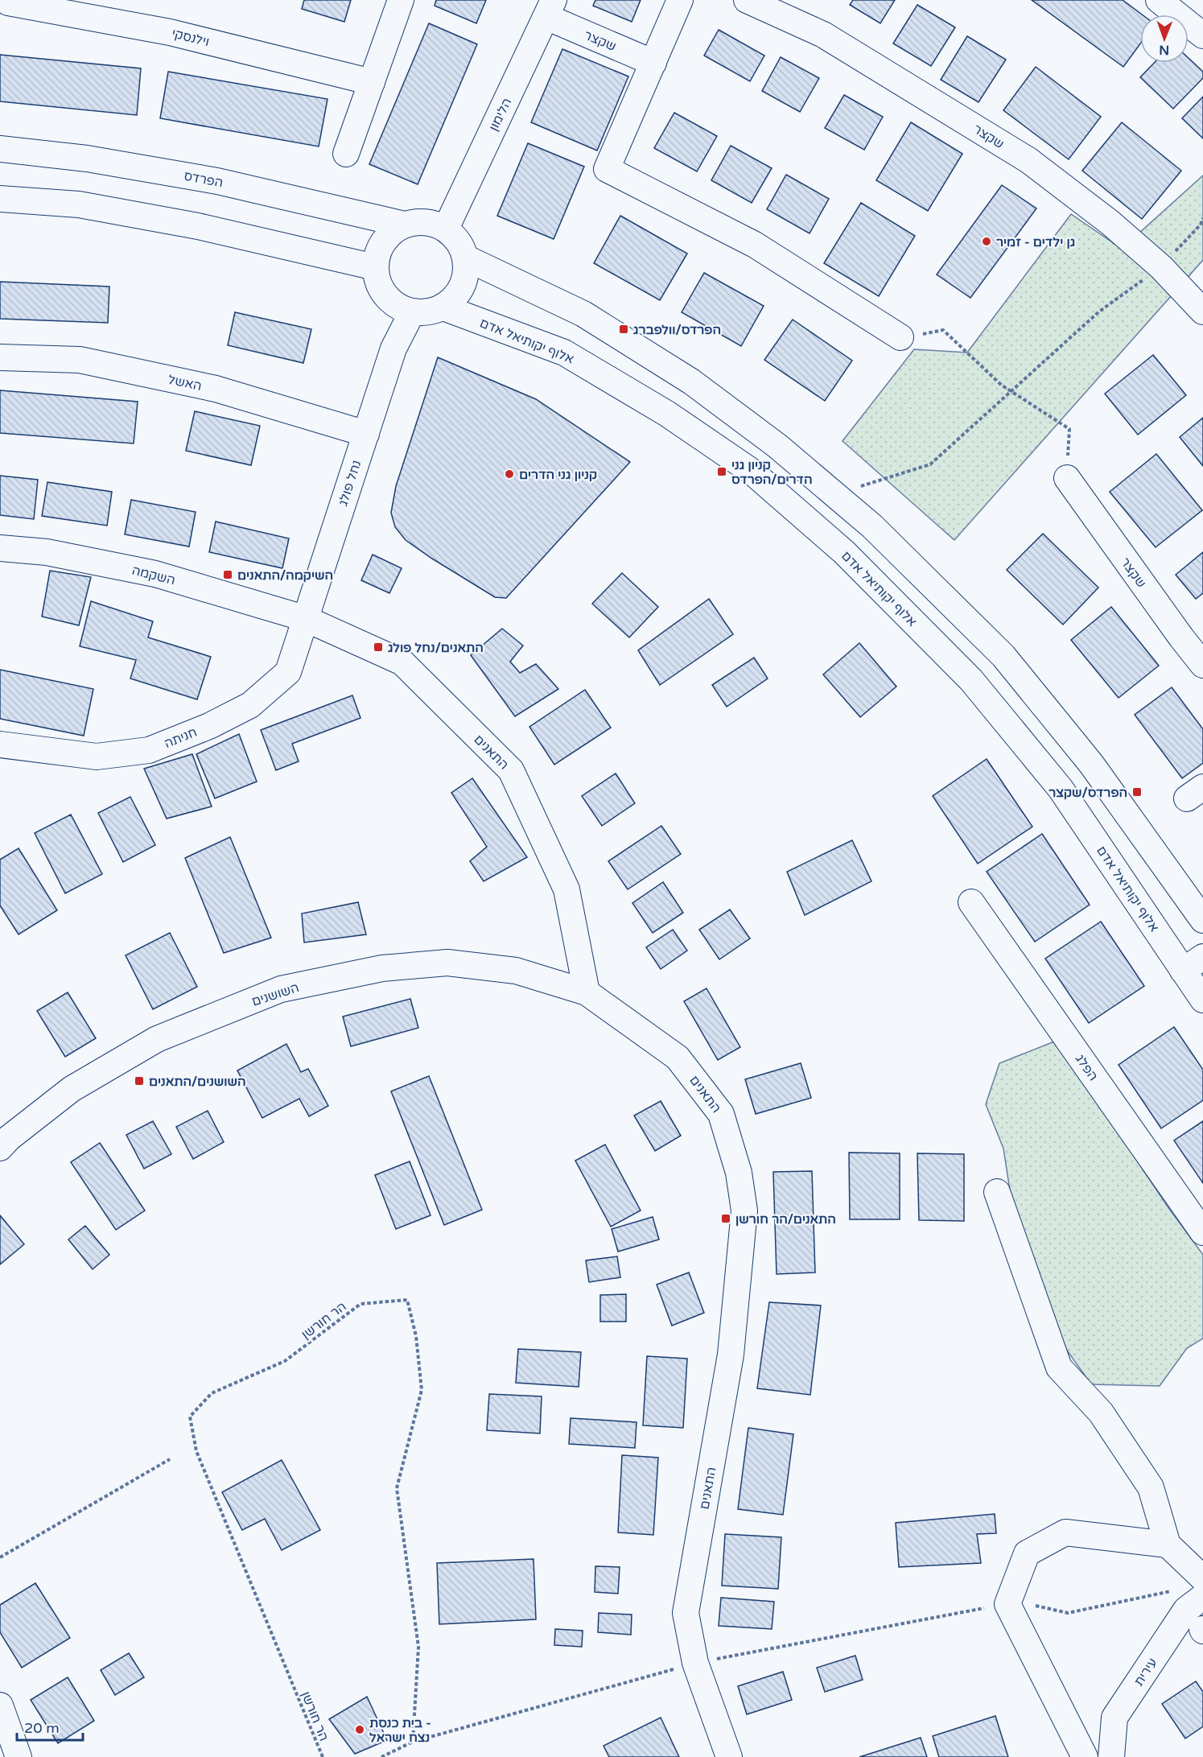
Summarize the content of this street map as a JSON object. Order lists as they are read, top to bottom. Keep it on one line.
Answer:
{"streets":{"street":["וילנסקי","שקצר","הלימון","הפרדס","אלוף יקותיאל אדם","האשל","נחל פולג","השקמה","חניתה","התאנים","השושנים","הפלג","עירית"],"path":["הר חורשן"]},"crossings":[["שקצר","הלימון"],["הלימון","הפרדס"],["הלימון","אלוף יקותיאל אדם"],["הלימון","נחל פולג"],["הפרדס","אלוף יקותיאל אדם"],["הפרדס","נחל פולג"],["אלוף יקותיאל אדם","נחל פולג"],["האשל","נחל פולג"],["נחל פולג","השקמה"],["נחל פולג","חניתה"],["נחל פולג","התאנים"],["השקמה","חניתה"],["השקמה","התאנים"],["חניתה","התאנים"],["התאנים","השושנים"]],"places":{"other":["גן ילדים - זמיר","קניון גני הדרים","בית כנסת - נצח ישראל"],"transit":["הפרדס/וולפברג","קניון גני הדרים/הפרדס","השיקמה/התאנים","התאנים/נחל פולג","הפרדס/שקצר","השושנים/התאנים","התאנים/הר חורשן"]},"scale_bar":"20 m","north":"bottom"}
